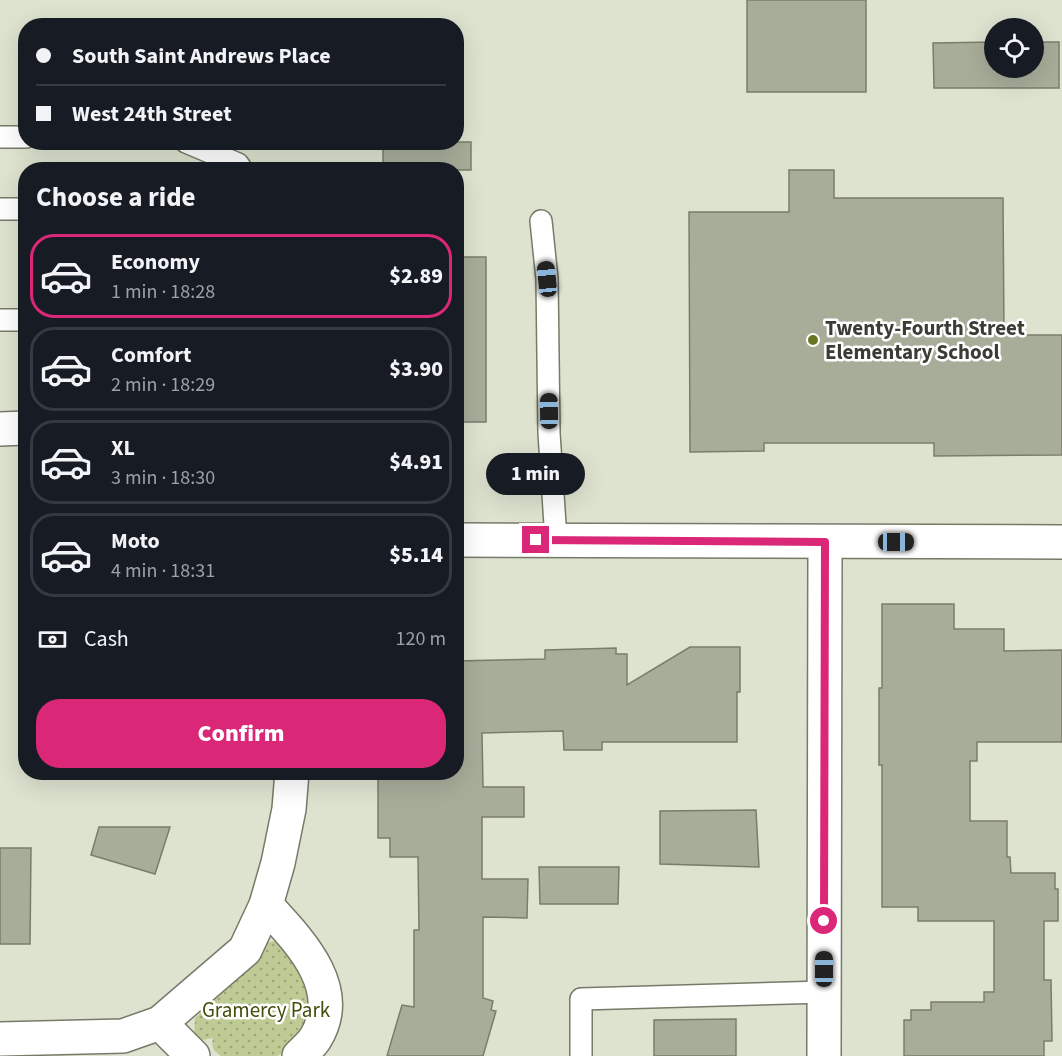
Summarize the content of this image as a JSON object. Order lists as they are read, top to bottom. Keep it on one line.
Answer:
{"parks":["Gramercy Park"],"places":["Twenty-Fourth Street Elementary School"],"page":{"banner":["South Saint Andrews Place","West 24th Street"],"heading":"Choose a ride","list":[{"name":"Economy","note":"1 min · 18:28","value":"$2.89"},{"name":"Comfort","note":"2 min · 18:29","value":"$3.90"},{"name":"XL","note":"3 min · 18:30","value":"$4.91"},{"name":"Moto","note":"4 min · 18:31","value":"$5.14"}],"bubble":"1 min","pay":["Cash","120 m"],"buttons":"Confirm"}}
